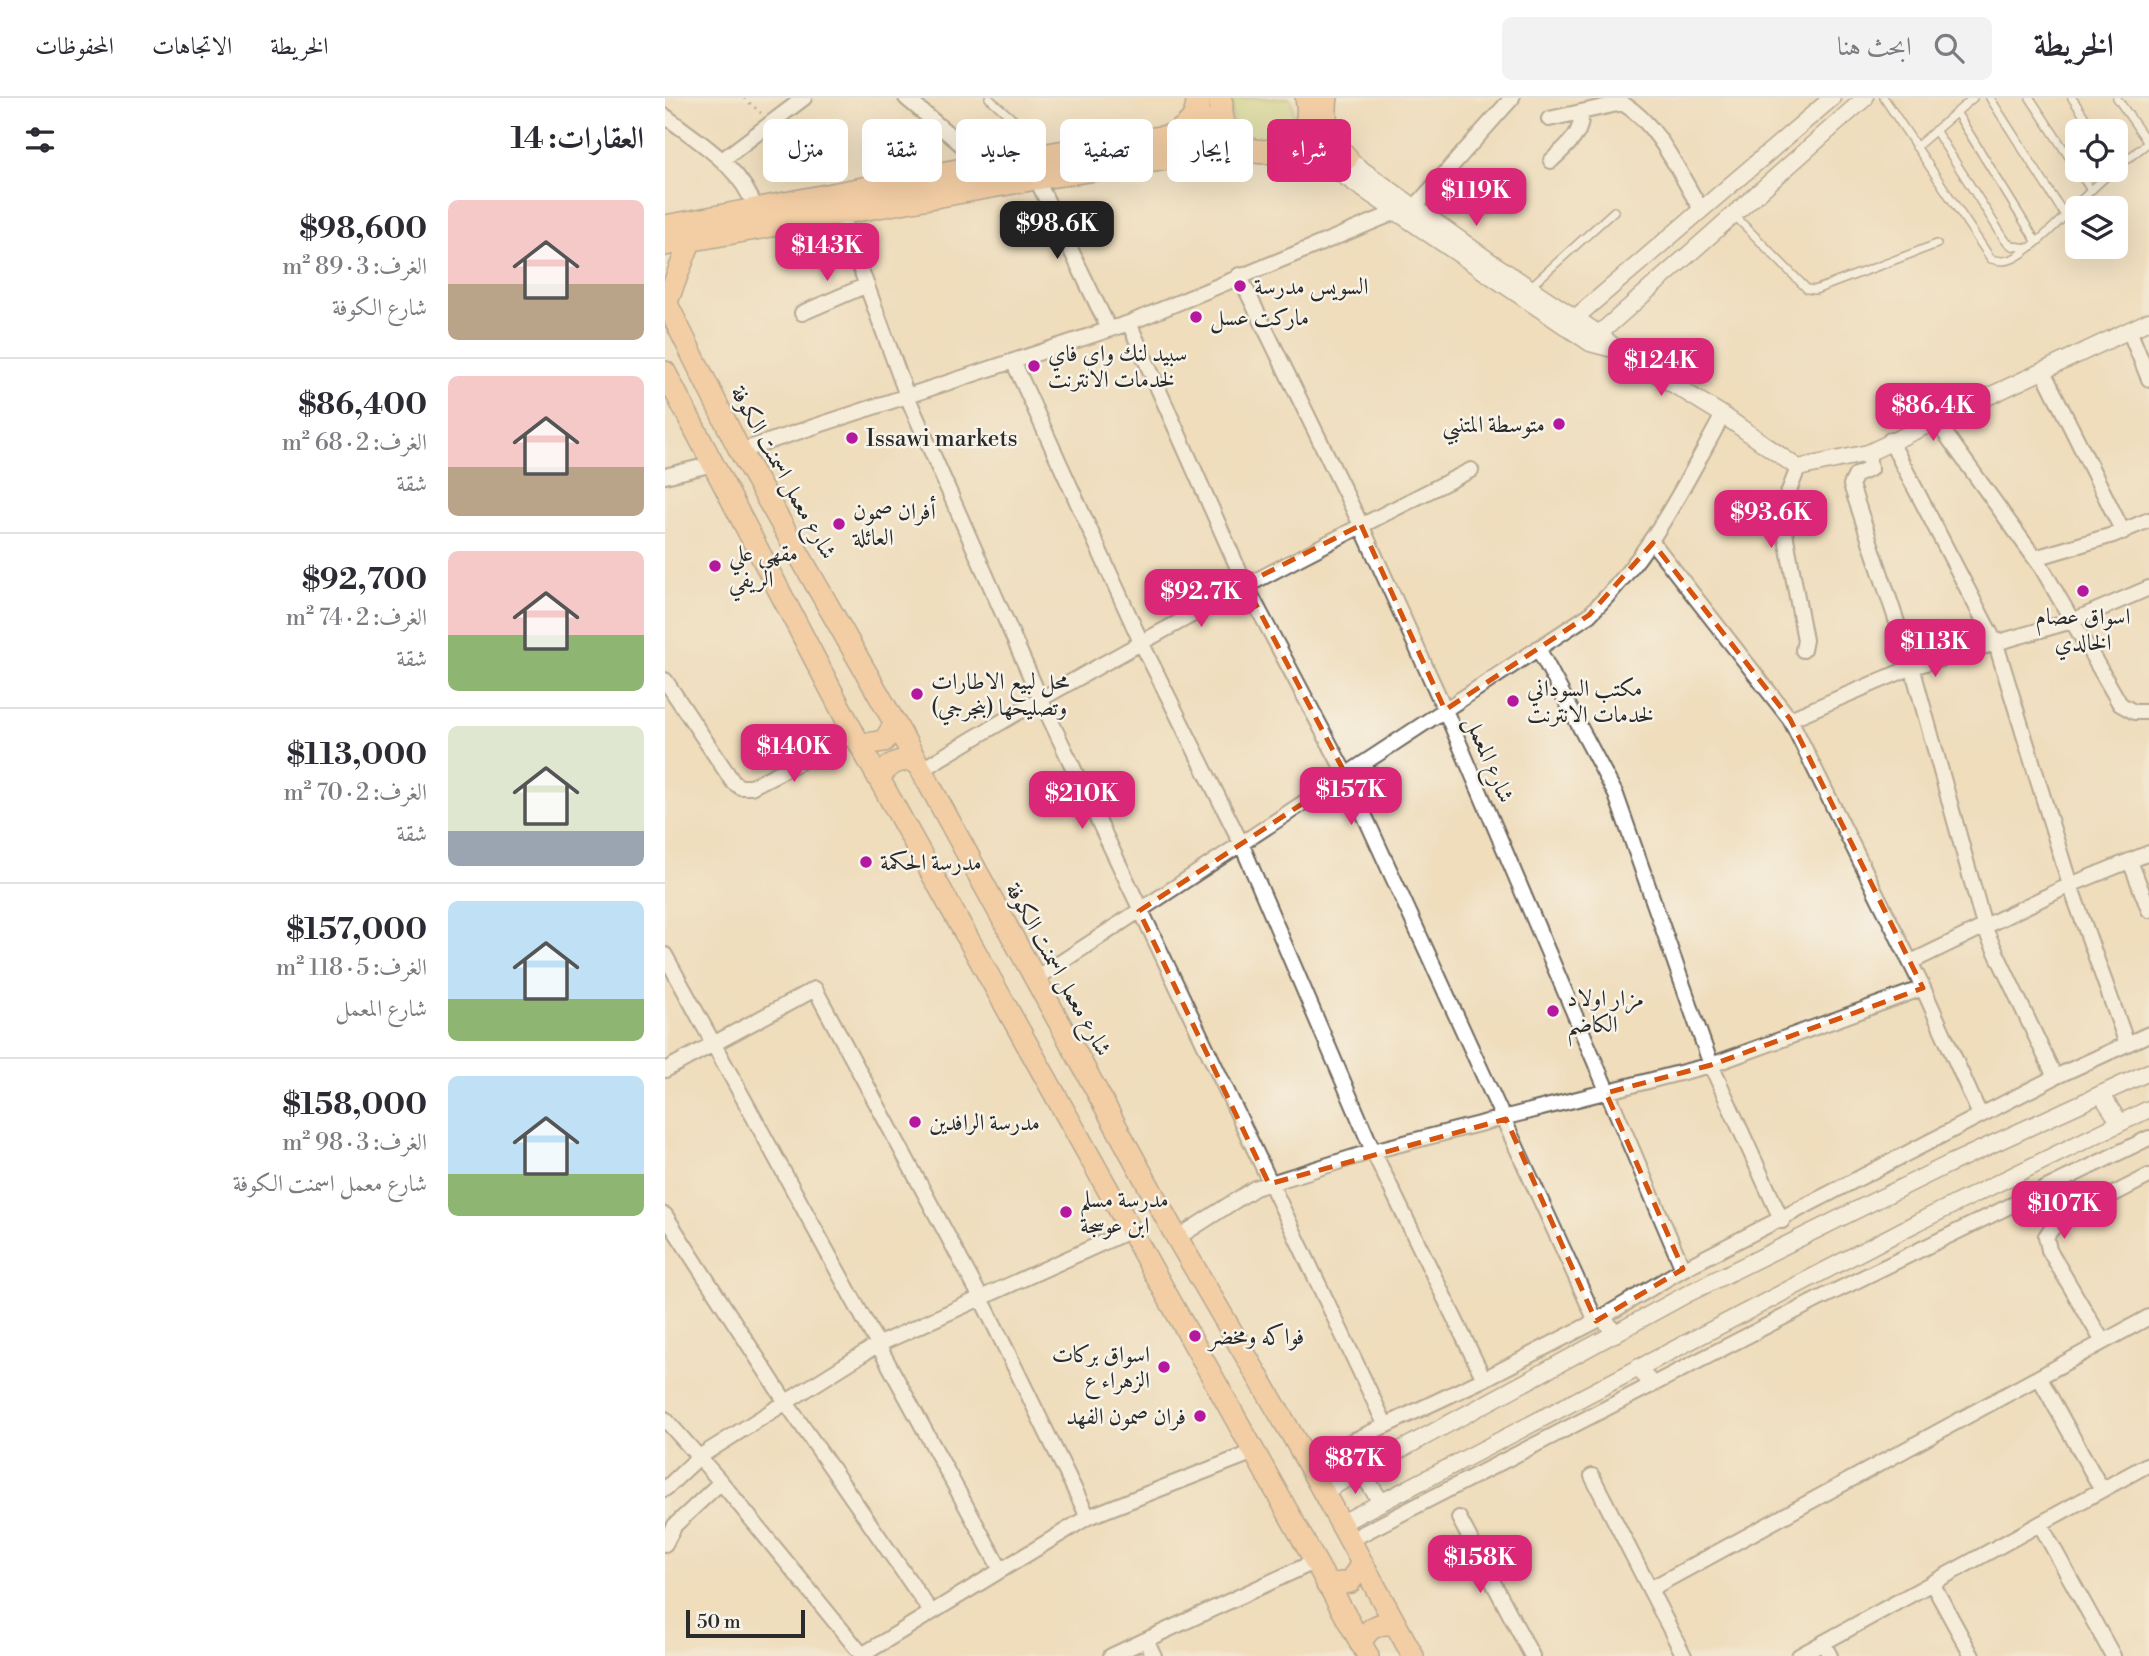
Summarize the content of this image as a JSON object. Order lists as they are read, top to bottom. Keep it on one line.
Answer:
{"streets":{"main road":["شارع معمل اسمنت الكوفة"],"street":["شارع المعمل"]},"places":["السويس مدرسة","ماركت عسل","سبيد لنك واي فاي لخدمات الانترنت","متوسطة المتنبي","Issawi markets","أفران صمون العائلة","مقهى علي الريفي","اسواق عصام الخالدي","محل لبيع الاطارات وتصليحها (بنجرجي)","مكتب السوداني لخدمات الانترنت","مدرسة الحكمة","مزار اولاد الكاضم","مدرسة الرافدين","مدرسة مسلم ابن عوسجة","فواكه ومخضر","اسواق بركات الزهراء ع","فران صمون الفهد"],"scale_bar":"50 m","page":{"header":"الخريطة","search":"ابحث هنا","nav":["الخريطة","الاتجاهات","المحفوظات"],"heading":"العقارات: 14","chip":["شراء","إيجار","تصفية","جديد","شقة","منزل"],"price":["$119K","$98.6K","$143K","$124K","$86.4K","$93.6K","$92.7K","$113K","$140K","$157K","$210K","$107K","$87K","$158K"],"list":[{"name":"$98,600","note":"الغرف: 3 · 89 m² · شارع الكوفة"},{"name":"$86,400","note":"الغرف: 2 · 68 m² · شقة"},{"name":"$92,700","note":"الغرف: 2 · 74 m² · شقة"},{"name":"$113,000","note":"الغرف: 2 · 70 m² · شقة"},{"name":"$157,000","note":"الغرف: 5 · 118 m² · شارع المعمل"},{"name":"$158,000","note":"الغرف: 3 · 98 m² · شارع معمل اسمنت الكوفة"}],"scale":"50 m"}}
